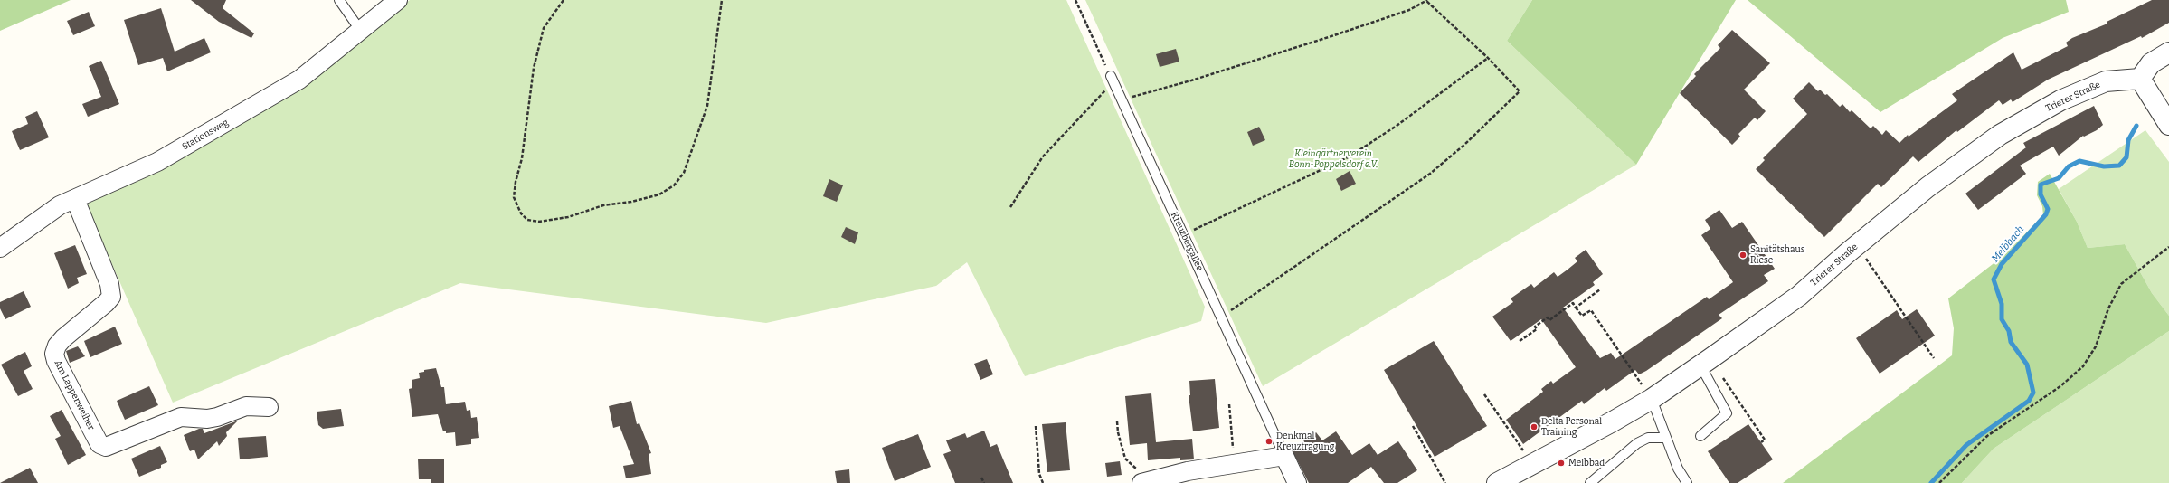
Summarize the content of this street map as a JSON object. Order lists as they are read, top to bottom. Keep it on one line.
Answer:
{"streets":{"street":["Trierer Straße","Stationsweg","Kreuzbergallee","Am Lappenweiher"]},"crossings":[["Stationsweg","Am Lappenweiher"]],"water":["Melbbach"],"parks":["Kleingärtnerverein Bonn-Poppelsdorf e.V."],"places":["Sanitätshaus Riese","Delta Personal Training","Denkmal Kreuztragung","Melbbad"]}
